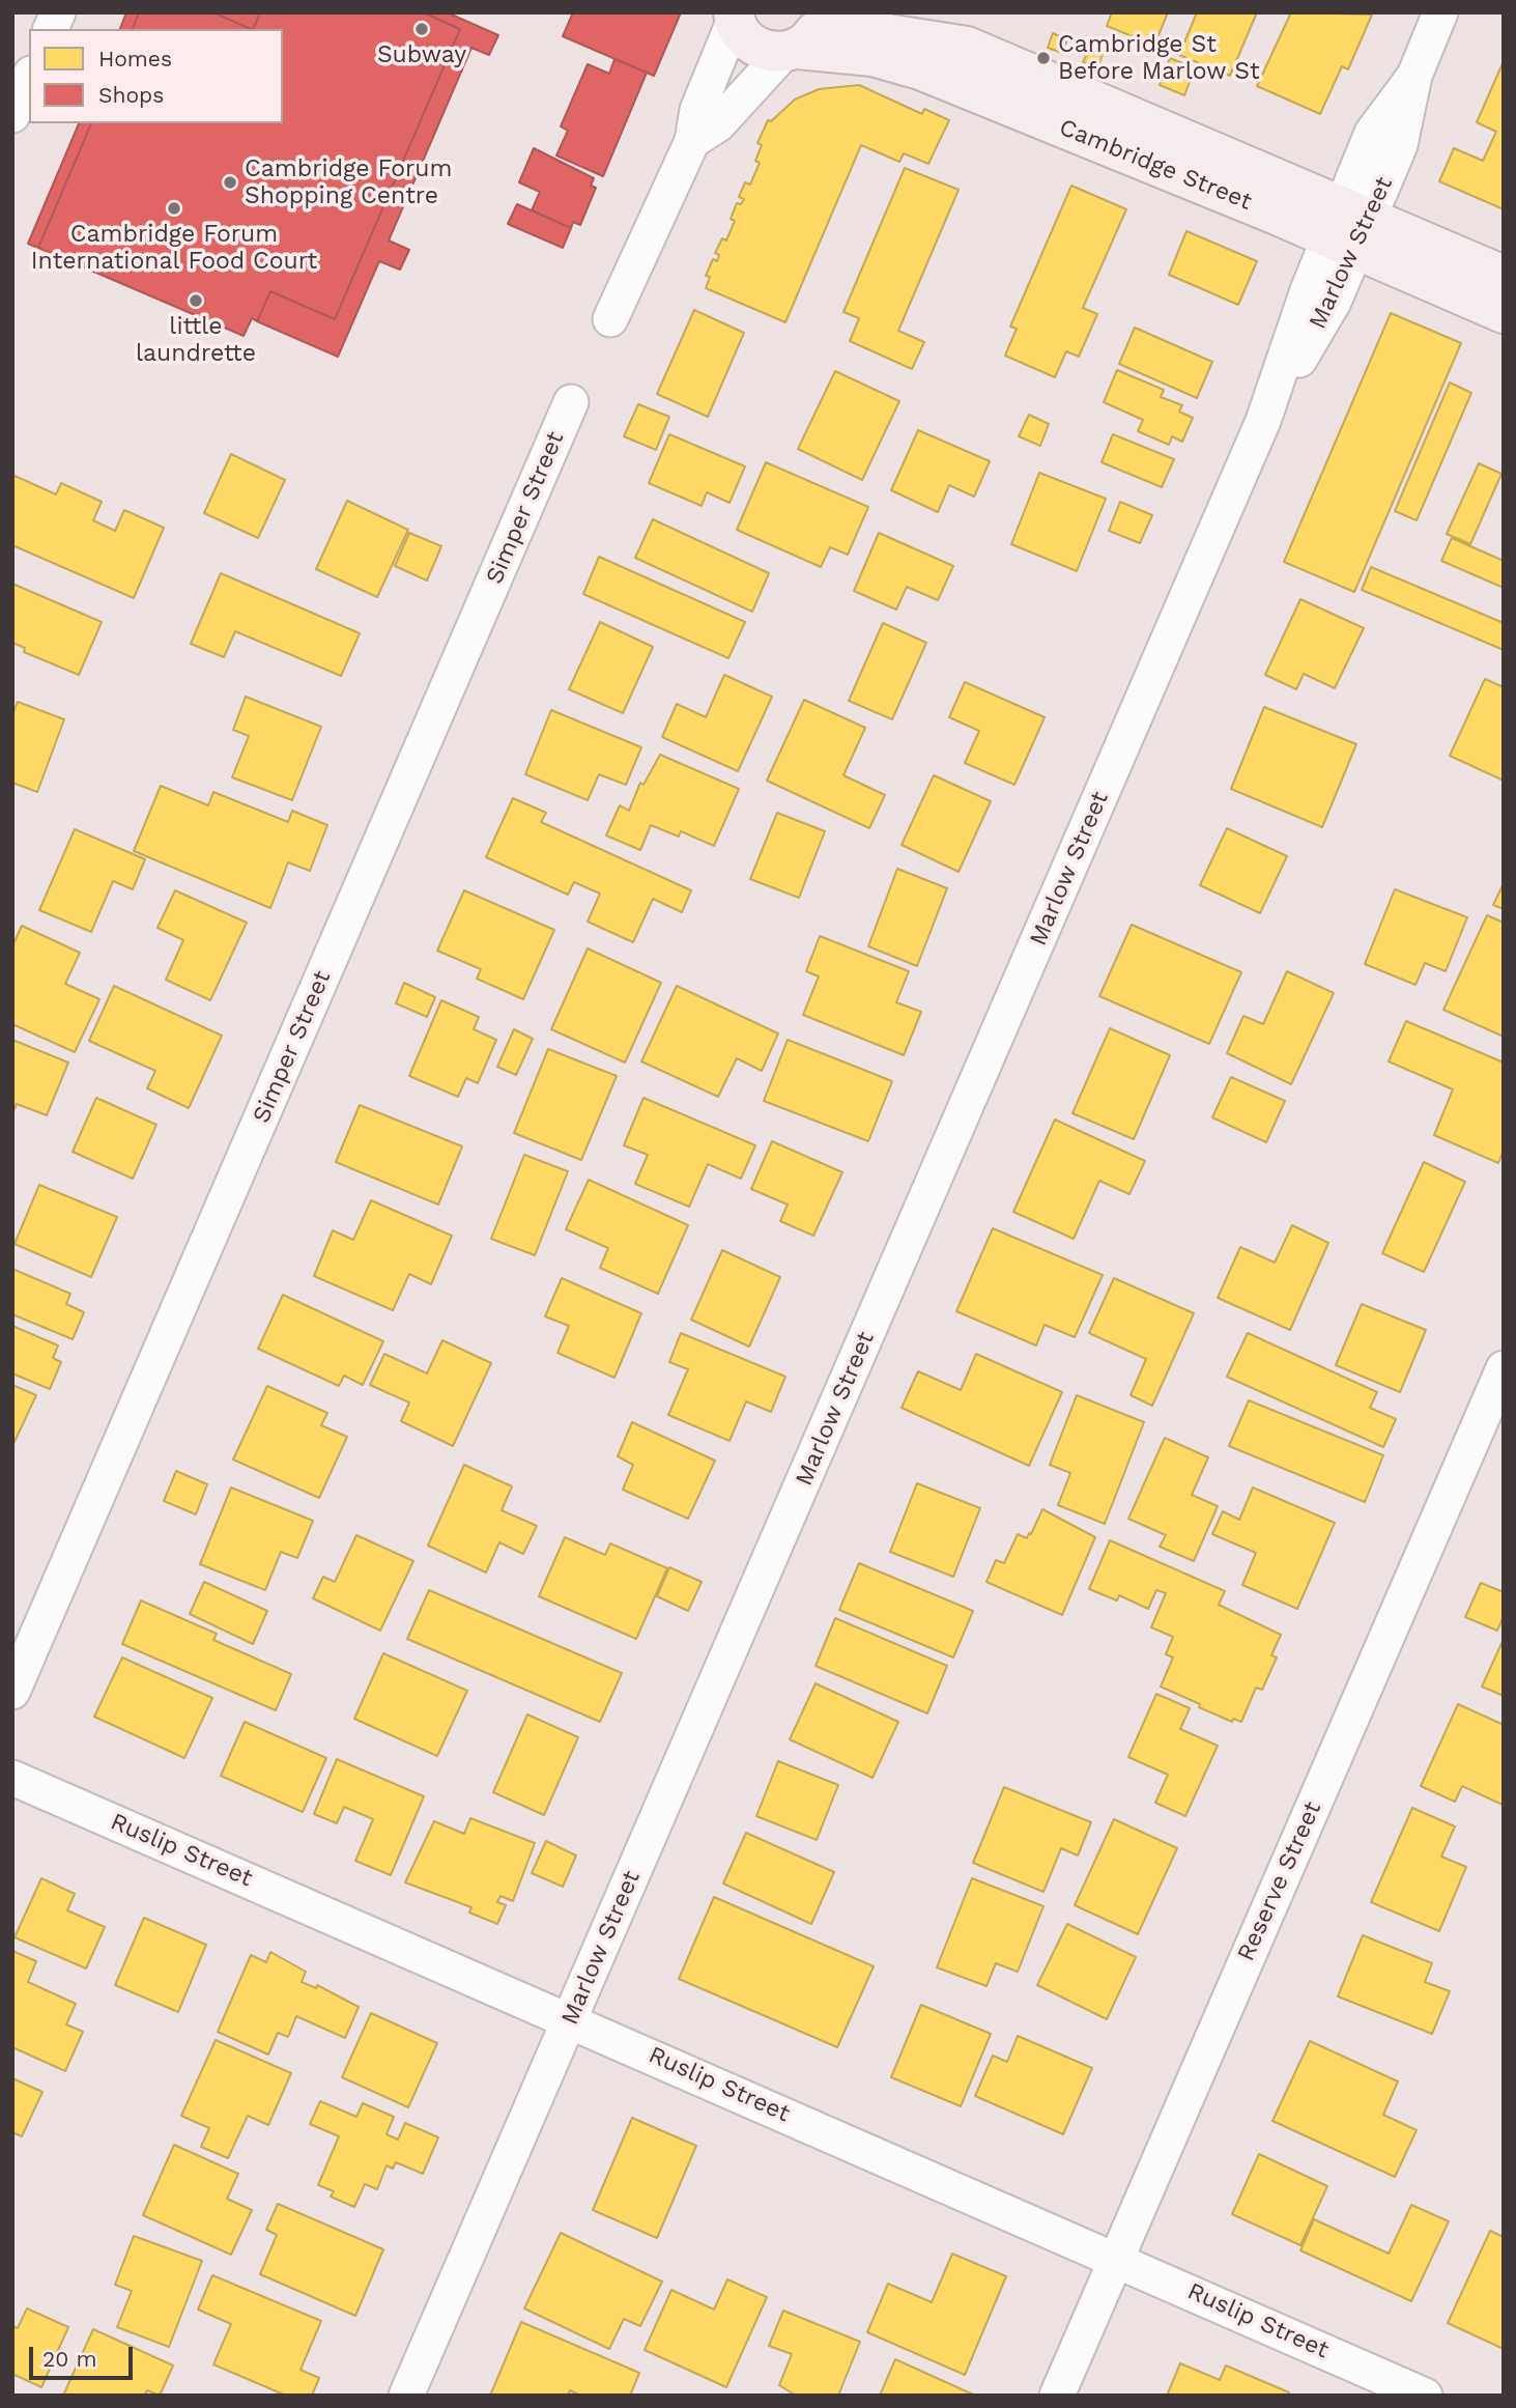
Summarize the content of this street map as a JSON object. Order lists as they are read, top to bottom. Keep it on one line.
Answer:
{"streets":{"main road":["Cambridge Street"],"street":["Marlow Street","Simper Street","Ruslip Street","Reserve Street"]},"crossings":[["Cambridge Street","Marlow Street"],["Marlow Street","Ruslip Street"],["Ruslip Street","Reserve Street"]],"places":["Subway","Cambridge St Before Marlow St","Cambridge Forum Shopping Centre","Cambridge Forum International Food Court","little laundrette"],"legend":["Homes","Shops"],"scale_bar":"20 m"}
